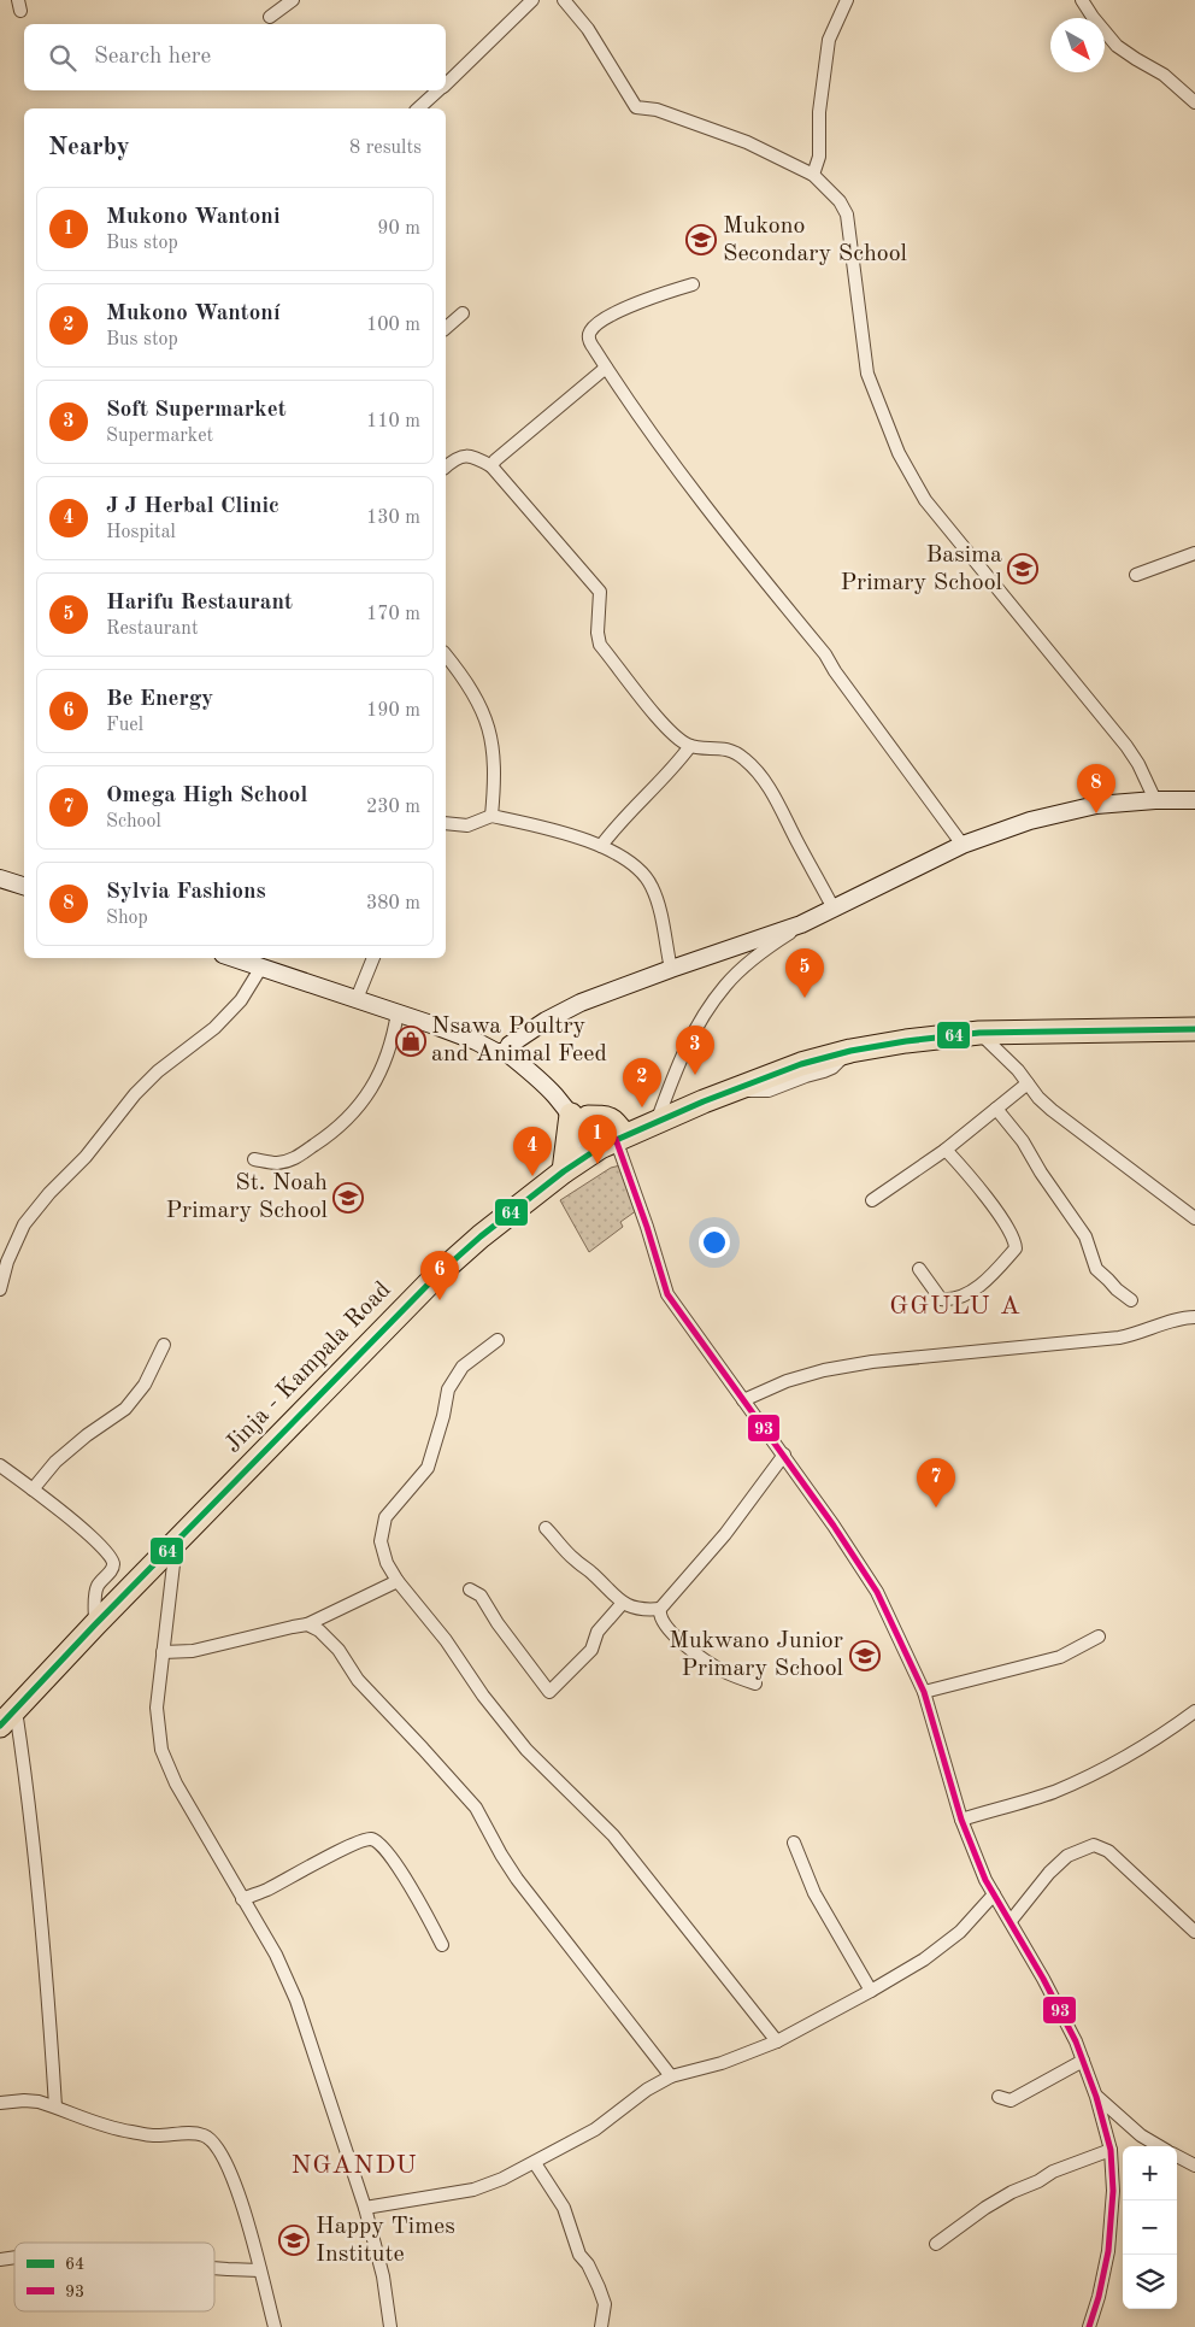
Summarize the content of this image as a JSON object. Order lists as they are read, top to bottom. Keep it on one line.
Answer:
{"streets":{"highway":["Jinja - Kampala Road"]},"districts":["GGULU A","NGANDU"],"places":{"school or university":["Mukono Secondary School","Basima Primary School","St. Noah Primary School","Mukwano Junior Primary School","Happy Times Institute"],"shop":["Nsawa Poultry and Animal Feed"]},"lines":["transit line 64","transit line 93"],"legend":["64","93"],"north":"bottom right","page":{"search":"Search here","heading":["Nearby","8 results"],"list":[{"mark":"1","name":"Mukono Wantoni","note":"Bus stop","value":"90 m"},{"mark":"2","name":"Mukono Wantoní","note":"Bus stop","value":"100 m"},{"mark":"3","name":"Soft Supermarket","note":"Supermarket","value":"110 m"},{"mark":"4","name":"J J Herbal Clinic","note":"Hospital","value":"130 m"},{"mark":"5","name":"Harifu Restaurant","note":"Restaurant","value":"170 m"},{"mark":"6","name":"Be Energy","note":"Fuel","value":"190 m"},{"mark":"7","name":"Omega High School","note":"School","value":"230 m"},{"mark":"8","name":"Sylvia Fashions","note":"Shop","value":"380 m"}],"pins":["8","5","3","2","1","4","6","7"],"map_buttons":["+","−"]}}
